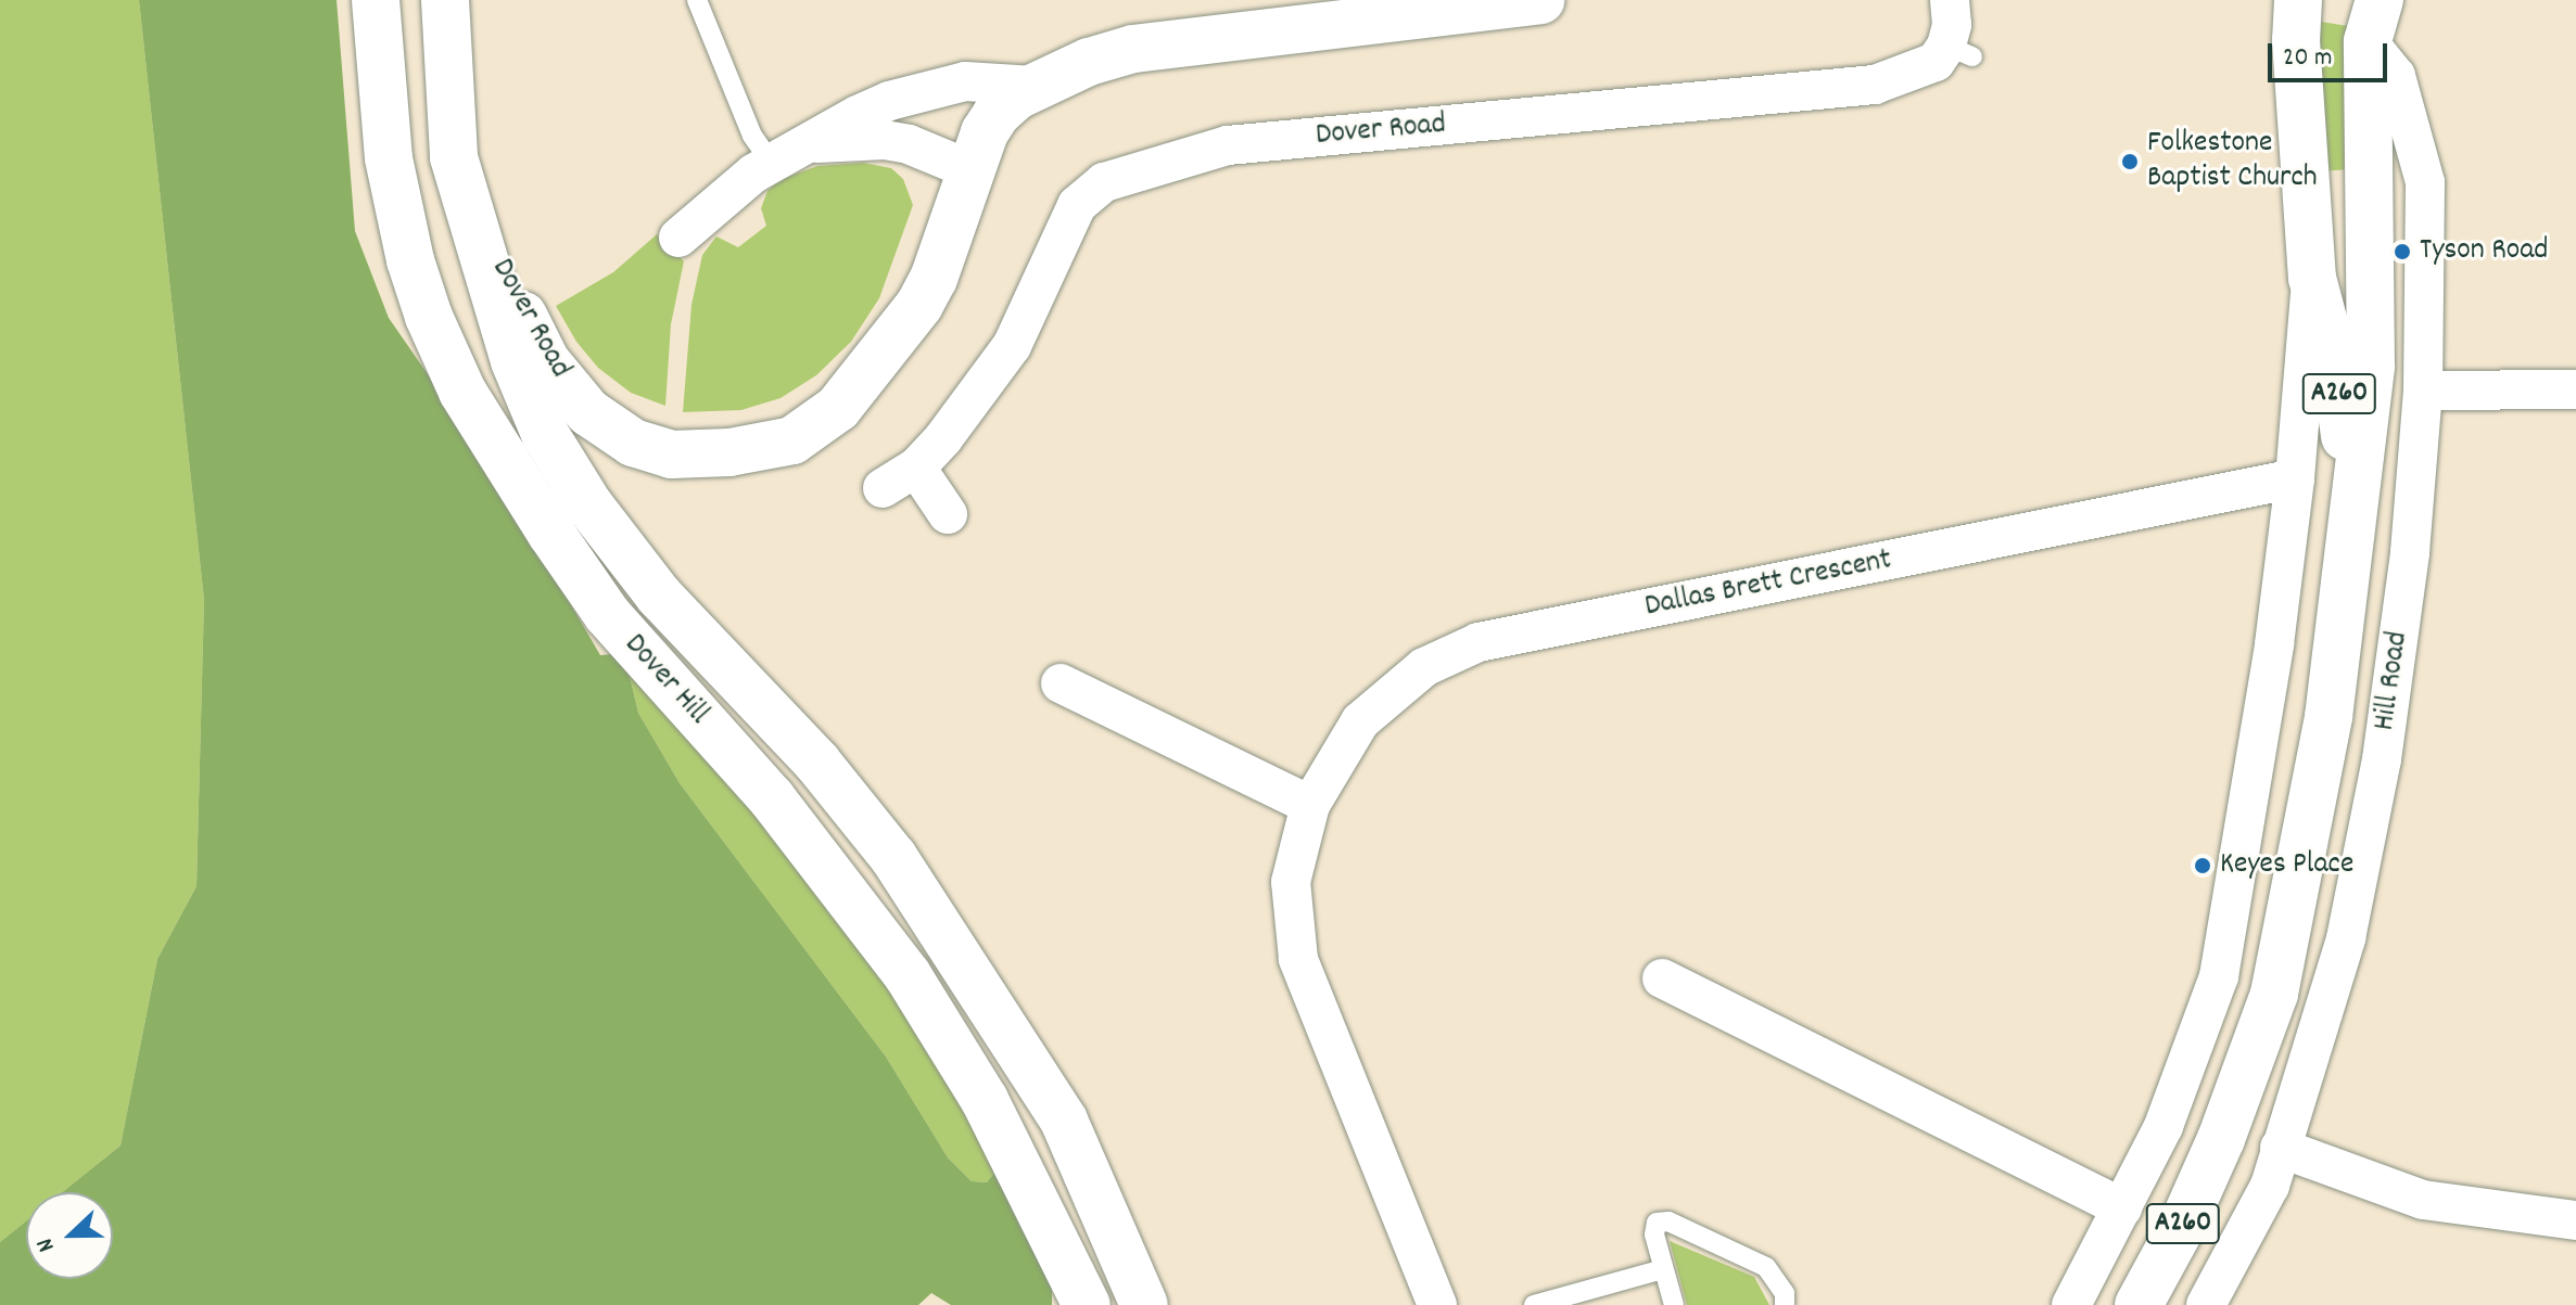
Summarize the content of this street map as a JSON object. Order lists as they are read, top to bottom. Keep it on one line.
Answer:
{"streets":{"main road":["Dover Road","A260","Dover Hill"],"street":["Dallas Brett Crescent","Hill Road"]},"crossings":[["Dover Road","Dover Hill"],["A260","Hill Road"]],"places":["Folkestone Baptist Church","Tyson Road","Keyes Place"],"scale_bar":"20 m","north":"left"}
